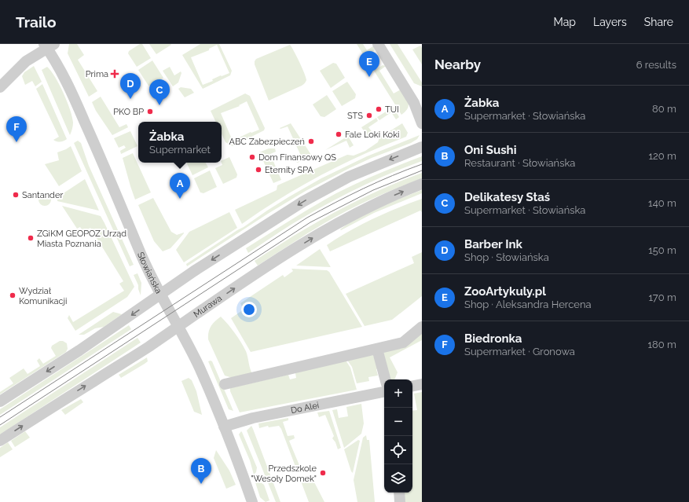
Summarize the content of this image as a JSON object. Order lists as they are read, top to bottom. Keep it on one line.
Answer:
{"streets":{"street":["Słowiańska","Murawa","Do Alei"]},"crossings":[["Słowiańska","Murawa"],["Słowiańska","Do Alei"]],"places":{"health":["Prima"],"other":["TUI","PKO BP","STS","Fale Loki Koki","ABC Zabezpieczeń","Dom Finansowy QS","Eternity SPA","Santander","ZGiKM GEOPOZ Urząd Miasta Poznania","Wydział Komunikacji","Przedszkole \"Wesoły Domek\""]},"page":{"header":"Trailo","nav":["Map","Layers","Share"],"heading":["Nearby","6 results"],"pins":["E","D","C","F","A","B"],"list":[{"mark":"A","name":"Żabka","note":"Supermarket · Słowiańska","value":"80 m"},{"mark":"B","name":"Oni Sushi","note":"Restaurant · Słowiańska","value":"120 m"},{"mark":"C","name":"Delikatesy Staś","note":"Supermarket · Słowiańska","value":"140 m"},{"mark":"D","name":"Barber Ink","note":"Shop · Słowiańska","value":"150 m"},{"mark":"E","name":"ZooArtykuly.pl","note":"Shop · Aleksandra Hercena","value":"170 m"},{"mark":"F","name":"Biedronka","note":"Supermarket · Gronowa","value":"180 m"}],"popup":["Żabka","Supermarket"],"map_buttons":["+","−"]}}
